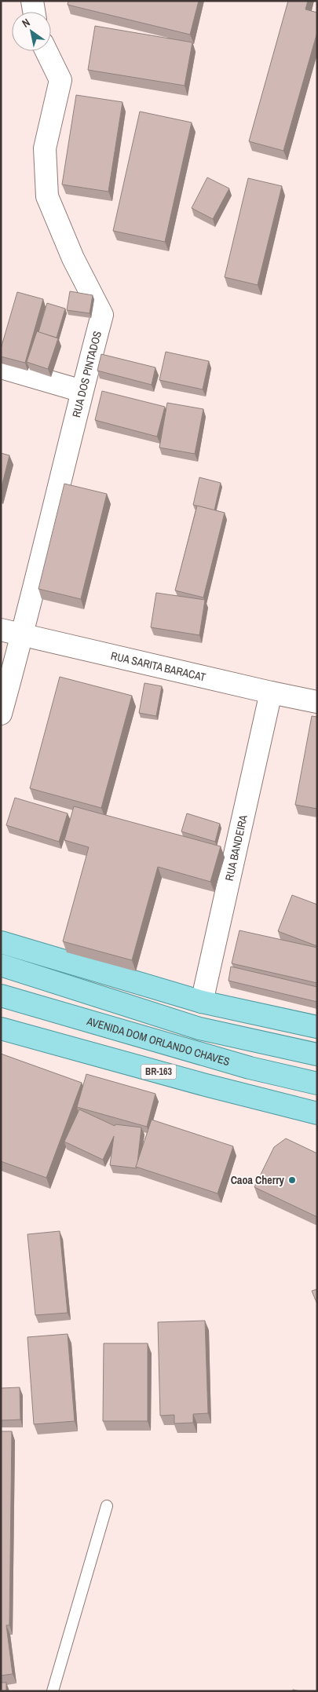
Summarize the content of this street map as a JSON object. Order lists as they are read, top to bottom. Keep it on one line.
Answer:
{"streets":{"main road":["AVENIDA DOM ORLANDO CHAVES","BR-163"],"street":["RUA DOS PINTADOS","RUA SARITA BARACAT","RUA BANDEIRA"]},"crossings":[["RUA DOS PINTADOS","RUA SARITA BARACAT"],["RUA SARITA BARACAT","RUA BANDEIRA"]],"places":["Caoa Cherry"],"north":"top left"}
